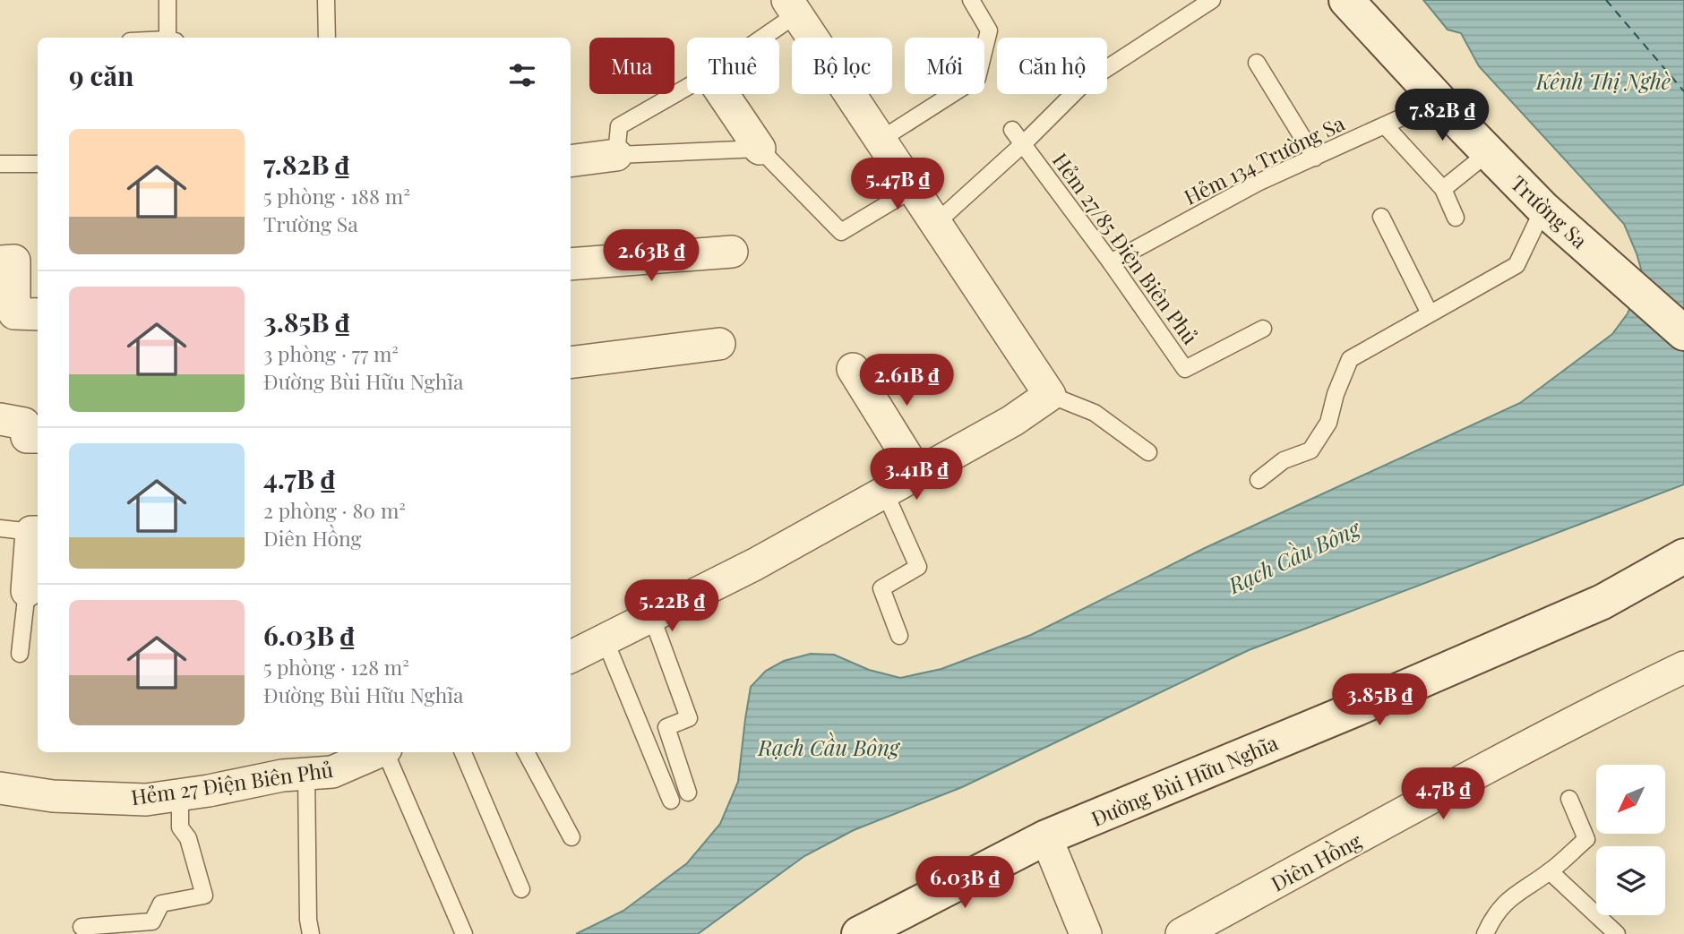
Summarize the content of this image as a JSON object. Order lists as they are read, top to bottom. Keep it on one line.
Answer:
{"streets":{"street":["Trường Sa","Đường Bùi Hữu Nghĩa","Hẻm 27 Điện Biên Phủ","Diên Hồng"],"lane":["Hẻm 134 Trường Sa","Hẻm 27/85 Điện Biên Phủ"]},"crossings":[["Hẻm 134 Trường Sa","Trường Sa"],["Hẻm 134 Trường Sa","Hẻm 27/85 Điện Biên Phủ"]],"water":["Kênh Thị Nghè","Rạch Cầu Bông"],"north":"bottom left","page":{"chip":["Mua","Thuê","Bộ lọc","Mới","Căn hộ"],"heading":"9 căn","price":["7.82B ₫","5.47B ₫","2.63B ₫","2.61B ₫","3.41B ₫","5.22B ₫","3.85B ₫","4.7B ₫","6.03B ₫"],"list":[{"name":"7.82B ₫","note":"5 phòng · 188 m² · Trường Sa"},{"name":"3.85B ₫","note":"3 phòng · 77 m² · Đường Bùi Hữu Nghĩa"},{"name":"4.7B ₫","note":"2 phòng · 80 m² · Diên Hồng"},{"name":"6.03B ₫","note":"5 phòng · 128 m² · Đường Bùi Hữu Nghĩa"}]}}
